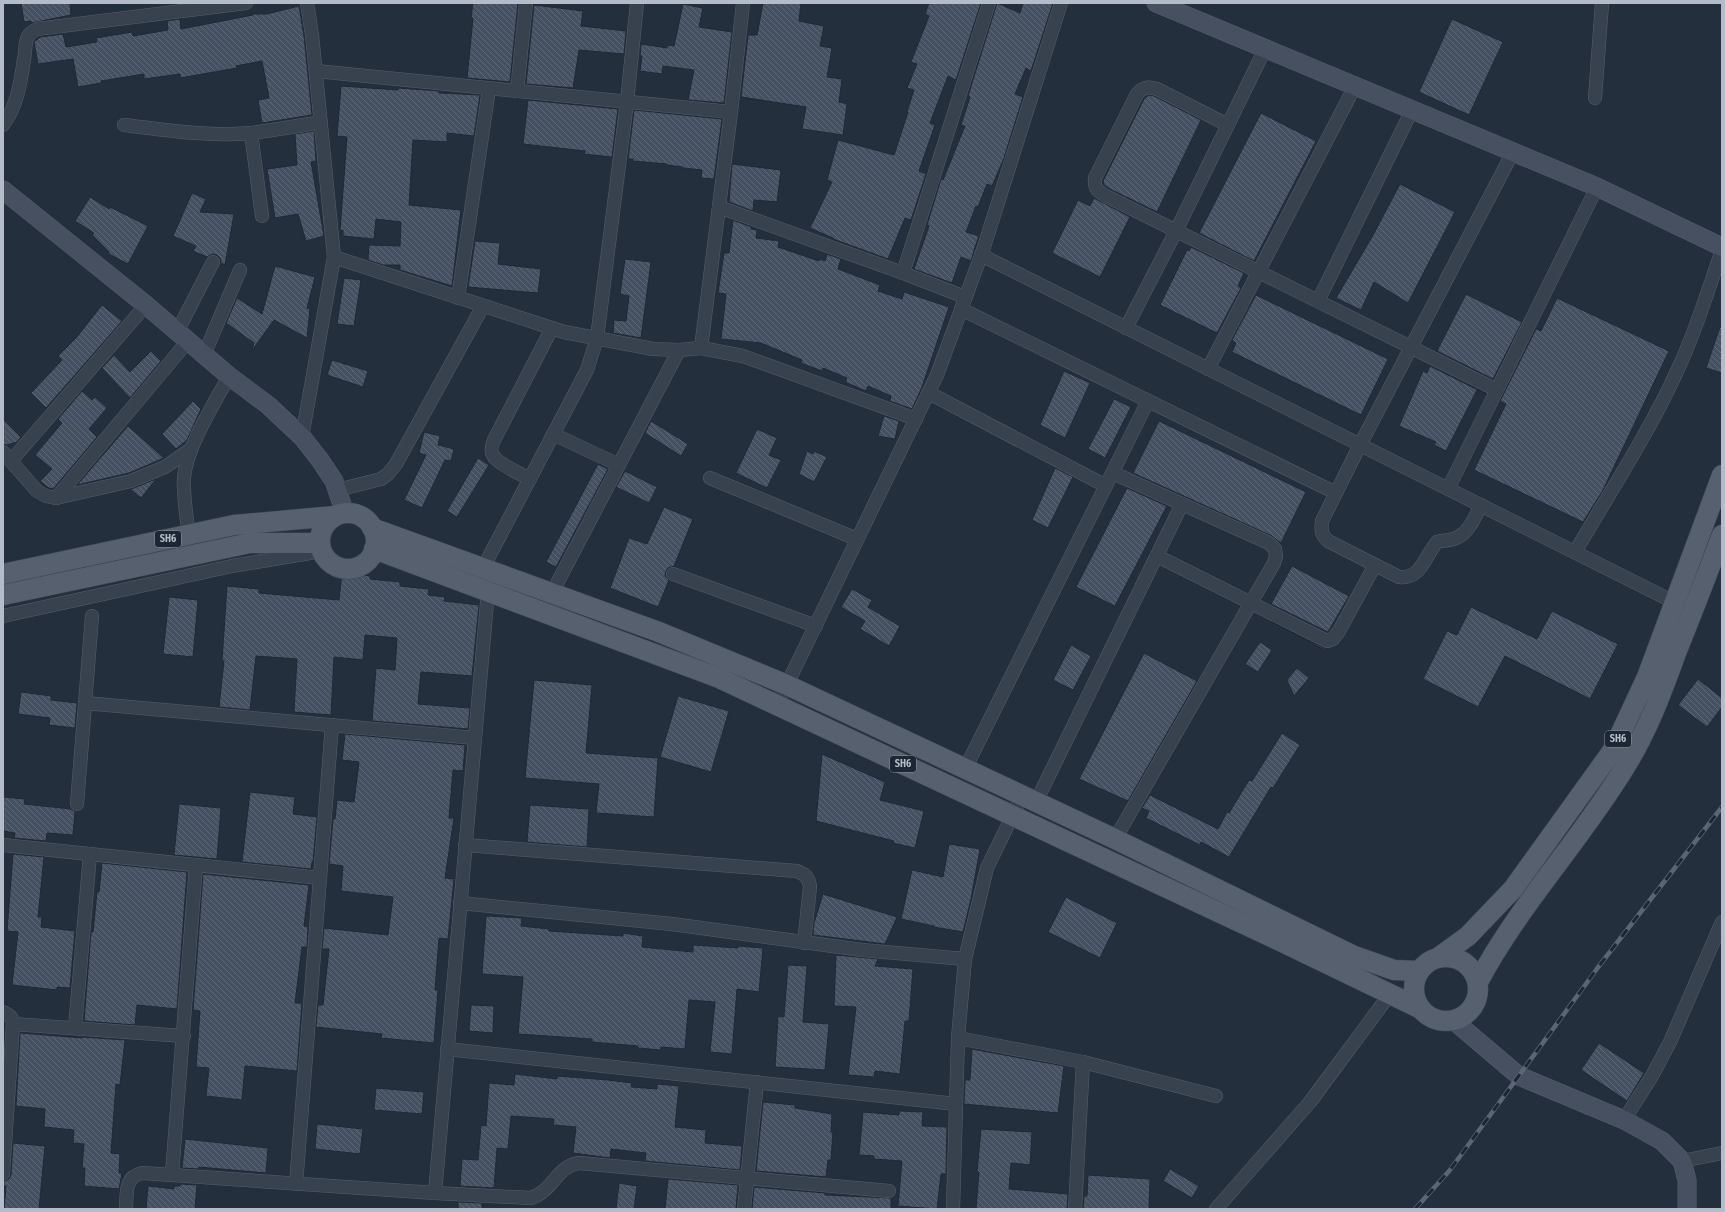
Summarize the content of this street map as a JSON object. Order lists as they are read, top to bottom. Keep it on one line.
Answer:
{"streets":{"main road":["SH6"]}}
